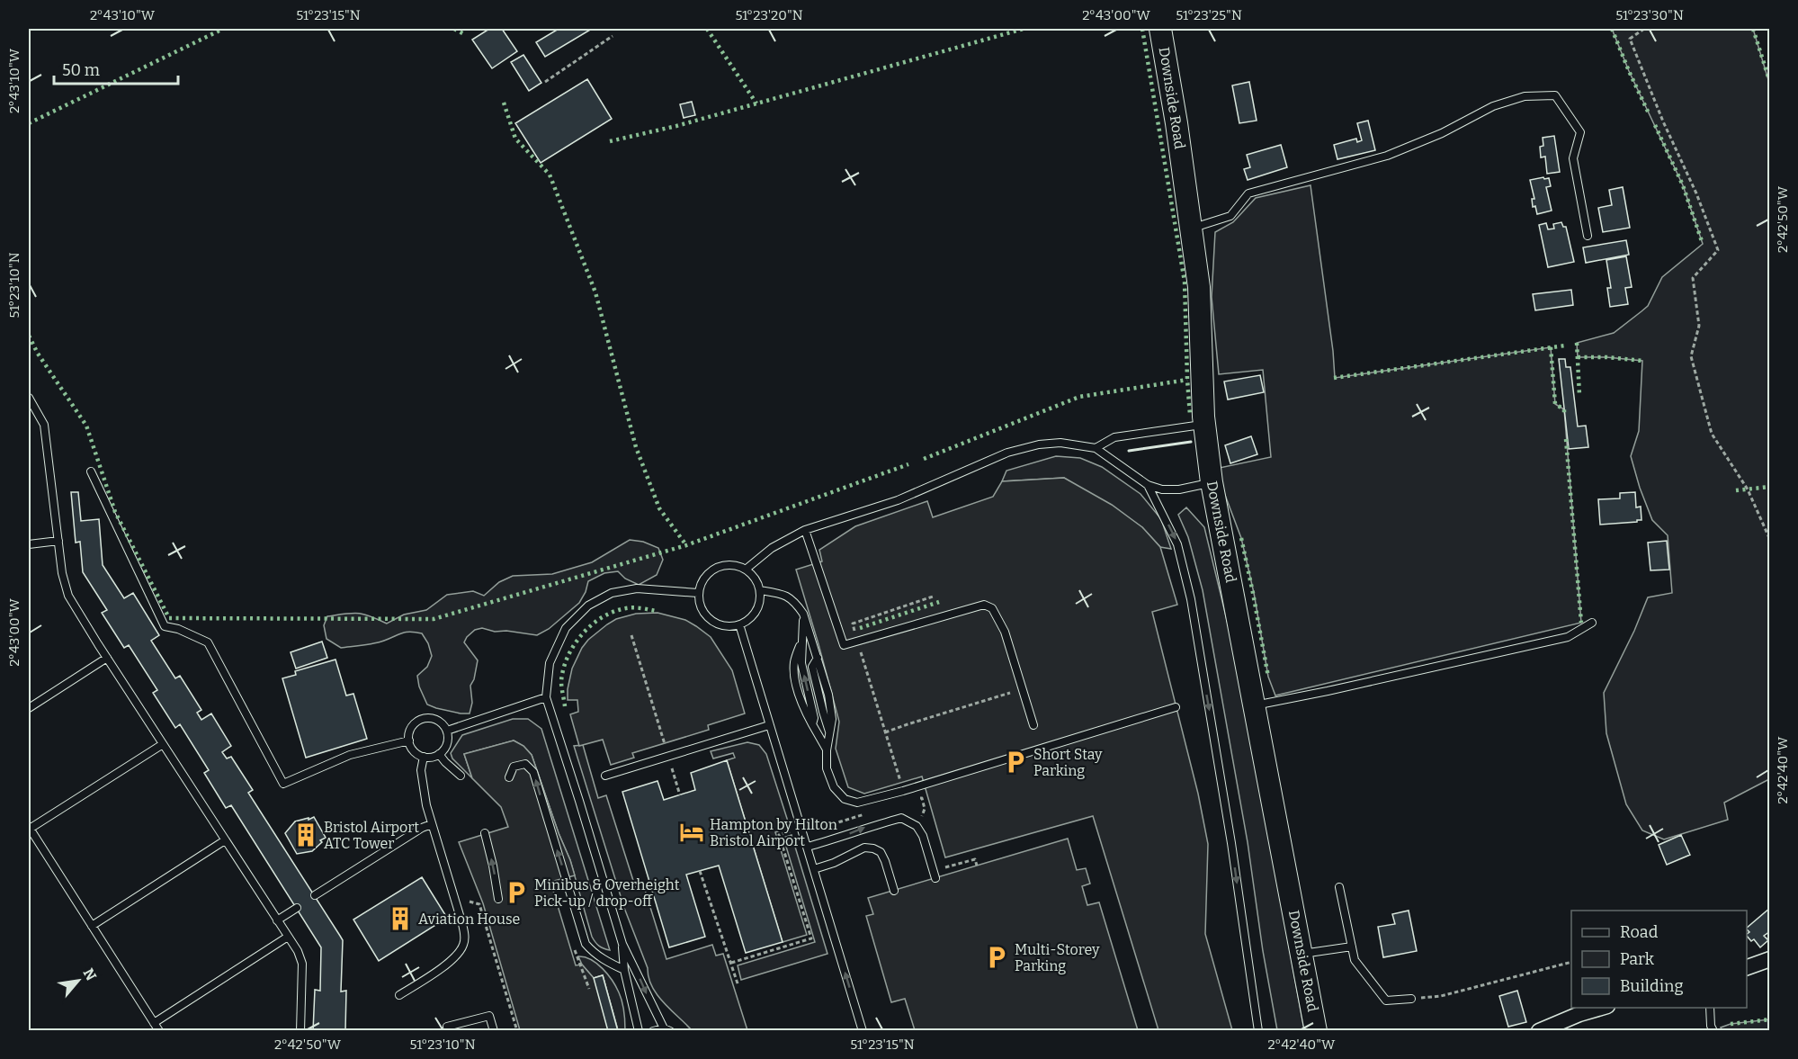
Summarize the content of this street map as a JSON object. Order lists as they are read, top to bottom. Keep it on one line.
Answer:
{"streets":{"street":["Downside Road"]},"places":{"parking":["Short Stay Parking","Minibus & Overheight Pick-up / drop-off","Multi-Storey Parking"],"hotel":["Hampton by Hilton Bristol Airport"],"building":["Bristol Airport ATC Tower","Aviation House"]},"legend":["Road","Park","Building"],"scale_bar":"50 m","north":"top right","coordinates":["2°43'10\"W","51°23'15\"N","51°23'20\"N","2°43'00\"W","51°23'25\"N","51°23'30\"N","2°42'50\"W","51°23'10\"N","2°42'40\"W"]}
